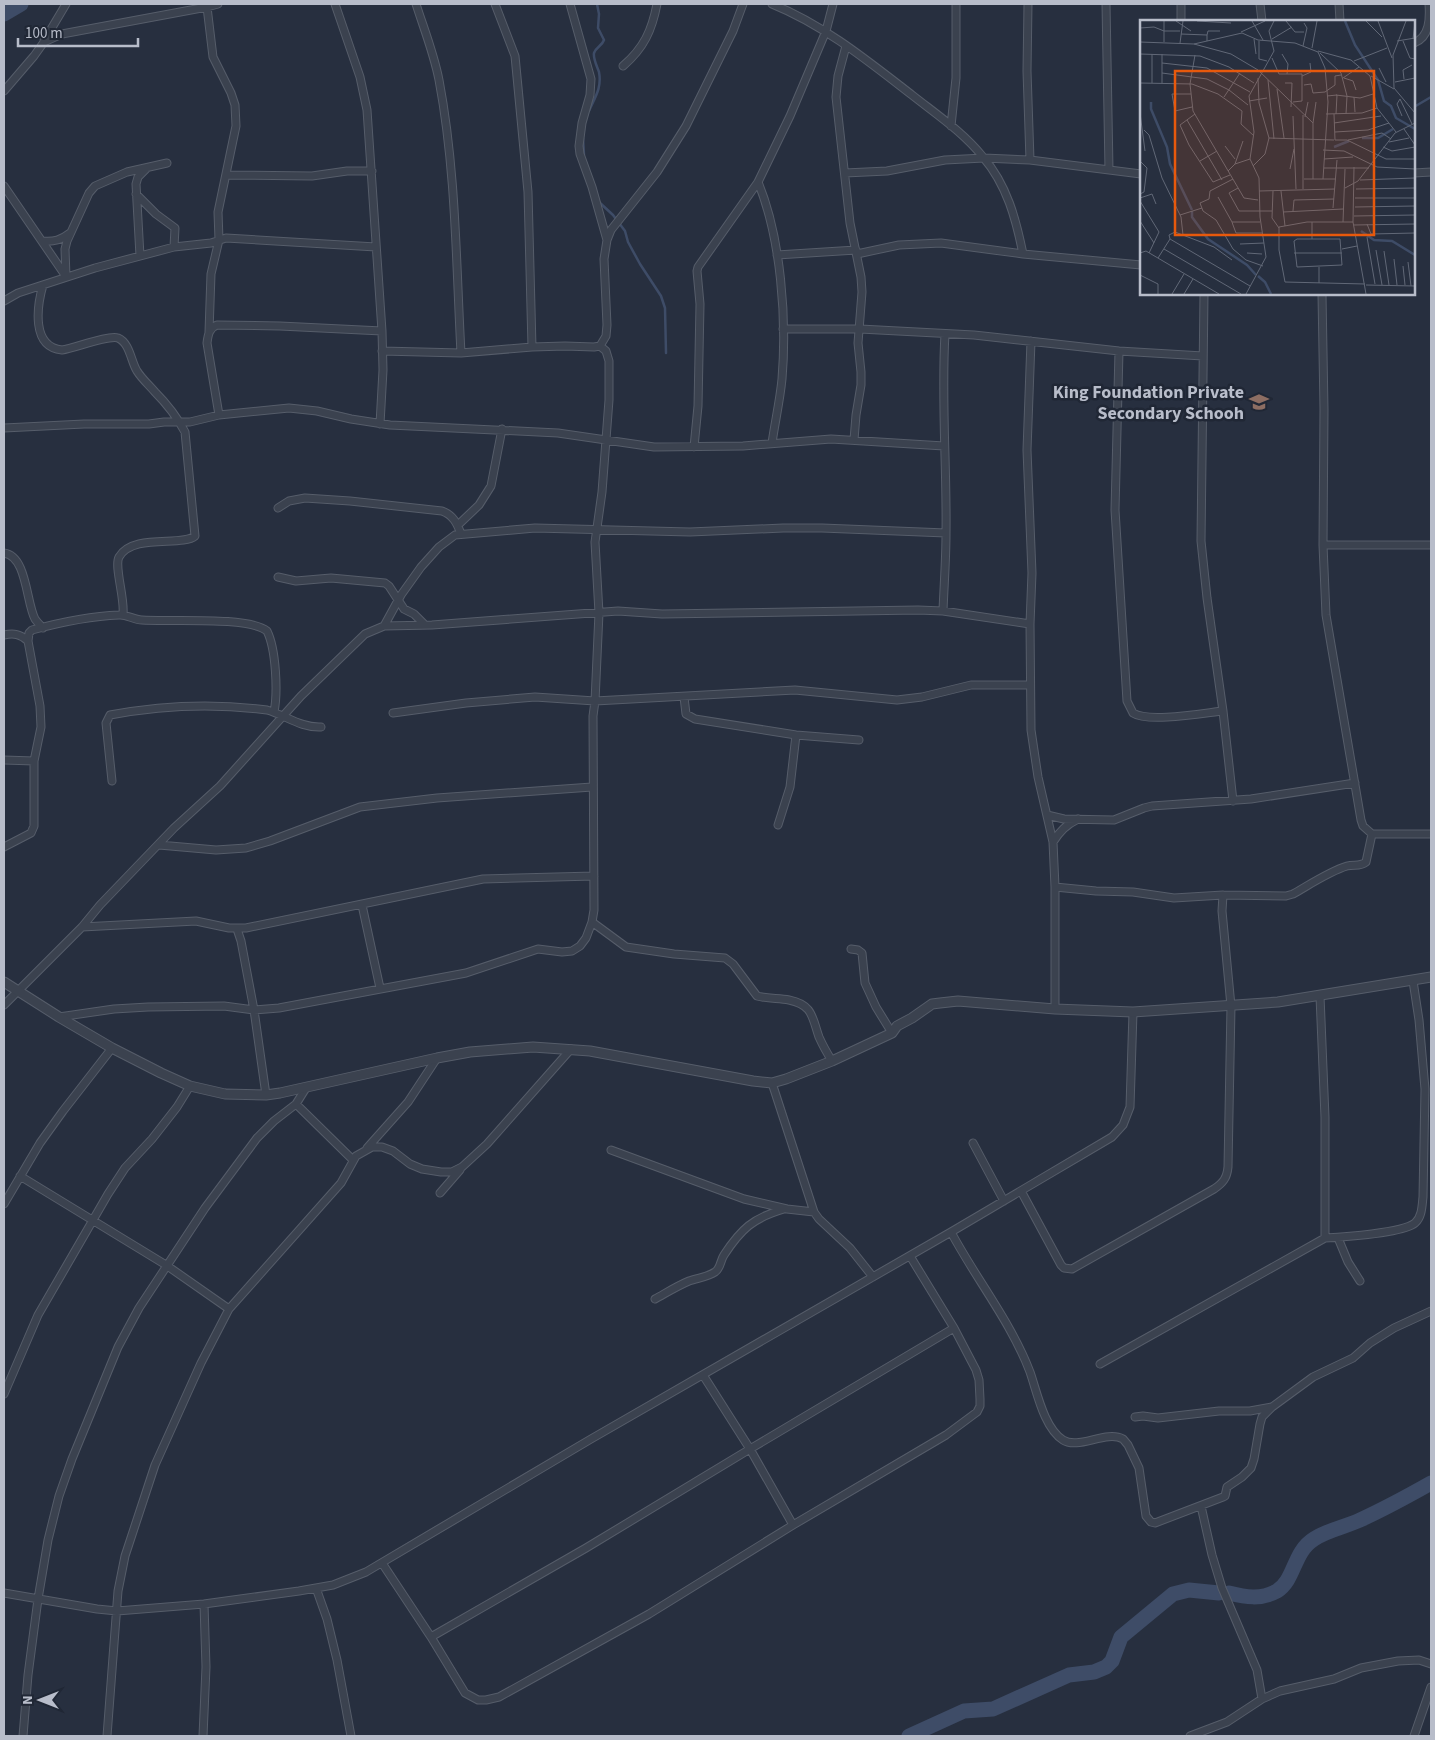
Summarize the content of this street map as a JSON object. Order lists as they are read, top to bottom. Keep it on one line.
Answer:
{"places":{"school or university":["King Foundation Private Secondary Schooh"]},"scale_bar":"100 m","north":"left"}
